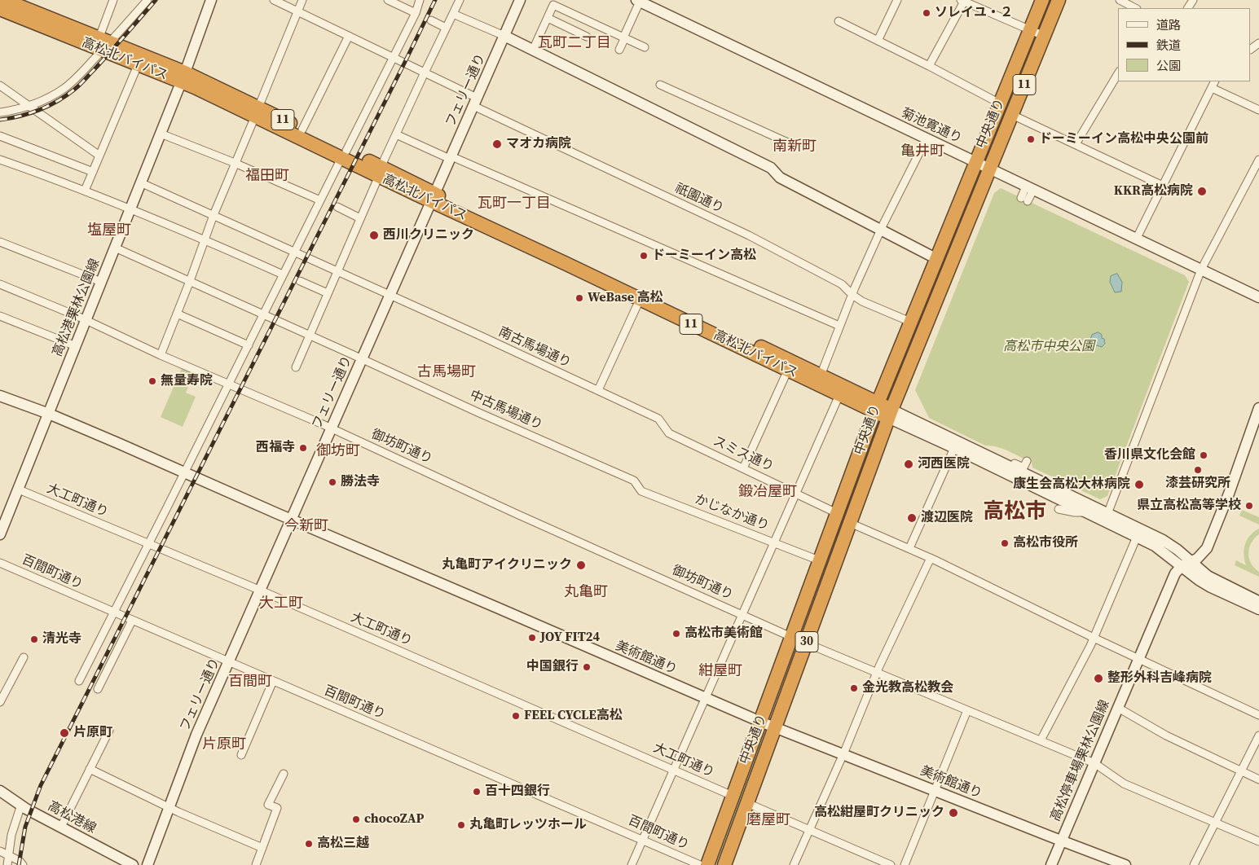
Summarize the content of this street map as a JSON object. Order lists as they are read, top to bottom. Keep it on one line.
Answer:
{"streets":{"highway":["高松北バイパス","11","中央通り","30"],"street":["フェリー通り","菊池寛通り","祇園通り","高松港栗林公園線","南古馬場通り","中古馬場通り","御坊町通り","スミス通り","大工町通り","かじなか通り","百間町通り","美術館通り","高松停車場栗林公園線","高松港線"]},"crossings":[["高松北バイパス","フェリー通り"],["高松北バイパス","中央通り"],["高松北バイパス","高松港栗林公園線"],["フェリー通り","祇園通り"],["フェリー通り","南古馬場通り"],["フェリー通り","中古馬場通り"],["フェリー通り","御坊町通り"],["フェリー通り","大工町通り"],["フェリー通り","百間町通り"],["フェリー通り","美術館通り"],["中央通り","菊池寛通り"],["中央通り","祇園通り"],["中央通り","御坊町通り"],["中央通り","スミス通り"],["中央通り","大工町通り"],["中央通り","かじなか通り"],["中央通り","美術館通り"],["高松港栗林公園線","南古馬場通り"],["高松港栗林公園線","中古馬場通り"],["高松港栗林公園線","御坊町通り"],["高松港栗林公園線","大工町通り"],["高松港栗林公園線","美術館通り"],["南古馬場通り","スミス通り"],["中古馬場通り","かじなか通り"],["御坊町通り","高松停車場栗林公園線"],["美術館通り","高松停車場栗林公園線"]],"districts":["瓦町二丁目","南新町","亀井町","福田町","瓦町一丁目","塩屋町","古馬場町","御坊町","鍛冶屋町","高松市","今新町","丸亀町","大工町","紺屋町","百間町","片原町","磨屋町"],"parks":["高松市中央公園"],"places":["ソレイユ・２","ドーミーイン高松中央公園前","マオカ病院","KKR高松病院","西川クリニック","ドーミーイン高松","WeBase 高松","無量寿院","西福寺","香川県文化会館","河西医院","漆芸研究所","勝法寺","康生会高松大林病院","県立高松高等学校","渡辺医院","高松市役所","丸亀町アイクリニック","高松市美術館","JOY FIT24","清光寺","中国銀行","整形外科吉峰病院","金光教高松教会","FEEL CYCLE高松","片原町","百十四銀行","高松紺屋町クリニック","chocoZAP","丸亀町レッツホール","高松三越"],"legend":["道路","鉄道","公園"]}
